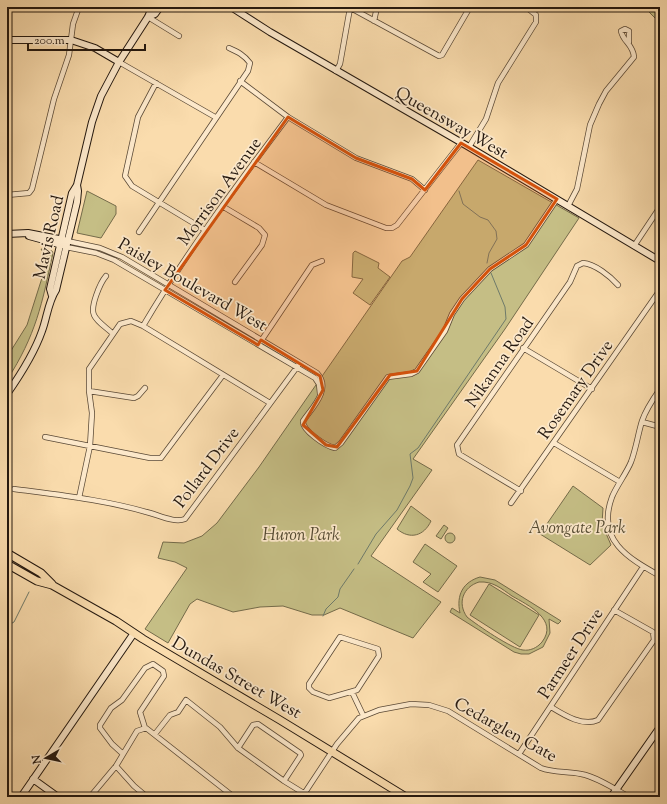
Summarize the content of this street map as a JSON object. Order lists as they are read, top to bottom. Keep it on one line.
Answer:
{"streets":{"main road":["Dundas Street West"],"street":["Queensway West","Morrison Avenue","Mavis Road","Paisley Boulevard West","Nikanna Road","Rosemary Drive","Pollard Drive","Parmeer Drive","Cedarglen Gate"]},"crossings":[["Queensway West","Paisley Boulevard West"],["Morrison Avenue","Paisley Boulevard West"],["Mavis Road","Paisley Boulevard West"],["Paisley Boulevard West","Pollard Drive"],["Nikanna Road","Rosemary Drive"],["Parmeer Drive","Cedarglen Gate"]],"parks":["Avongate Park","Huron Park"],"scale_bar":"200 m","north":"left"}
